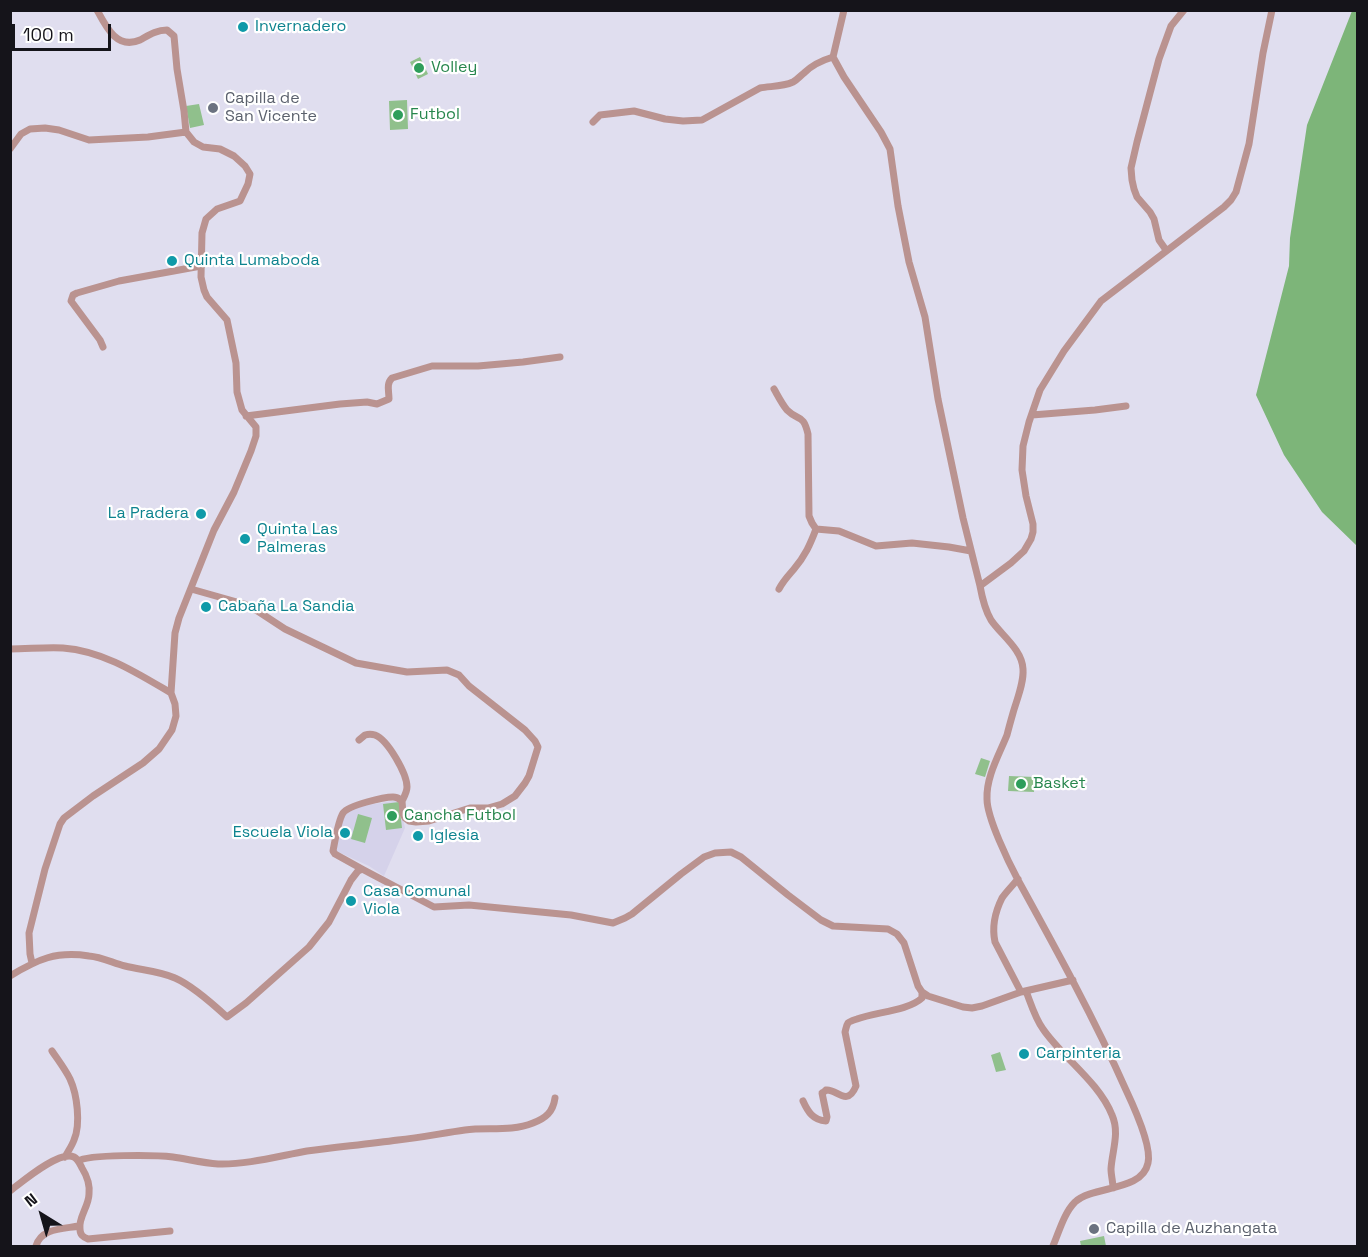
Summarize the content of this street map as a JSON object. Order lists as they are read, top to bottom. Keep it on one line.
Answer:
{"places":["Invernadero","Volley","Capilla de San Vicente","Futbol","Quinta Lumaboda","La Pradera","Quinta Las Palmeras","Cabaña La Sandia","Basket","Cancha Futbol","Escuela Viola","Iglesia","Casa Comunal Viola","Carpinteria","Capilla de Auzhangata"],"scale_bar":"100 m","north":"top left"}
